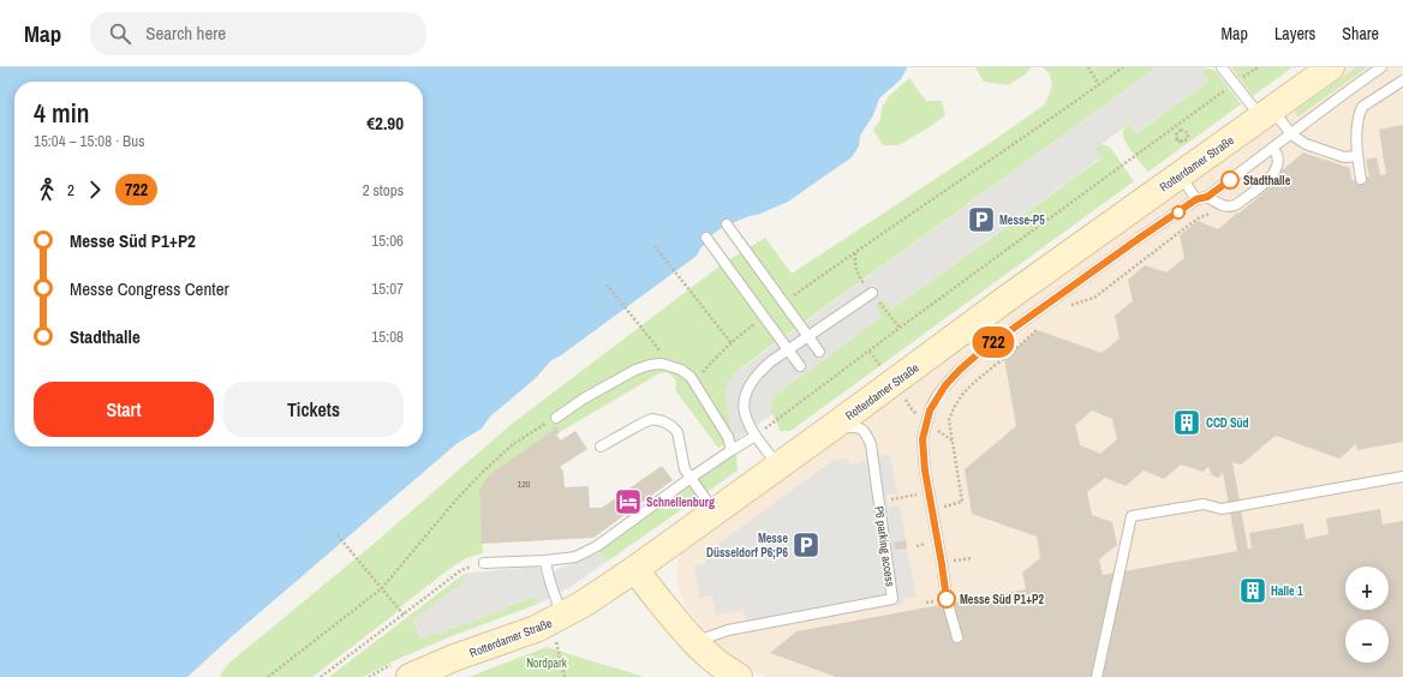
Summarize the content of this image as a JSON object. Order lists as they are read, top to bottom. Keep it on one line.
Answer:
{"streets":{"street":["Rotterdamer Straße"],"lane":["P6 parking access"]},"crossings":[["Rotterdamer Straße","P6 parking access"]],"parks":["Nordpark"],"places":{"other":["Stadthalle","Messe Süd P1+P2"],"parking":["Messe-P5","Messe Düsseldorf P6;P6"],"building":["CCD Süd","Halle 1"],"hotel":["Schnellenburg"]},"lines":["bus line 722"],"house_numbers":["120"],"page":{"header":"Map","search":"Search here","nav":["Map","Layers","Share"],"on_map":"722","heading":["4 min","15:04 – 15:08 · Bus","€2.90"],"legs":["2","722","2 stops"],"list":[{"name":"Messe Süd P1+P2","value":"15:06"},{"name":"Messe Congress Center","value":"15:07"},{"name":"Stadthalle","value":"15:08"}],"buttons":["Start","Tickets"],"map_buttons":["+","−"]}}
